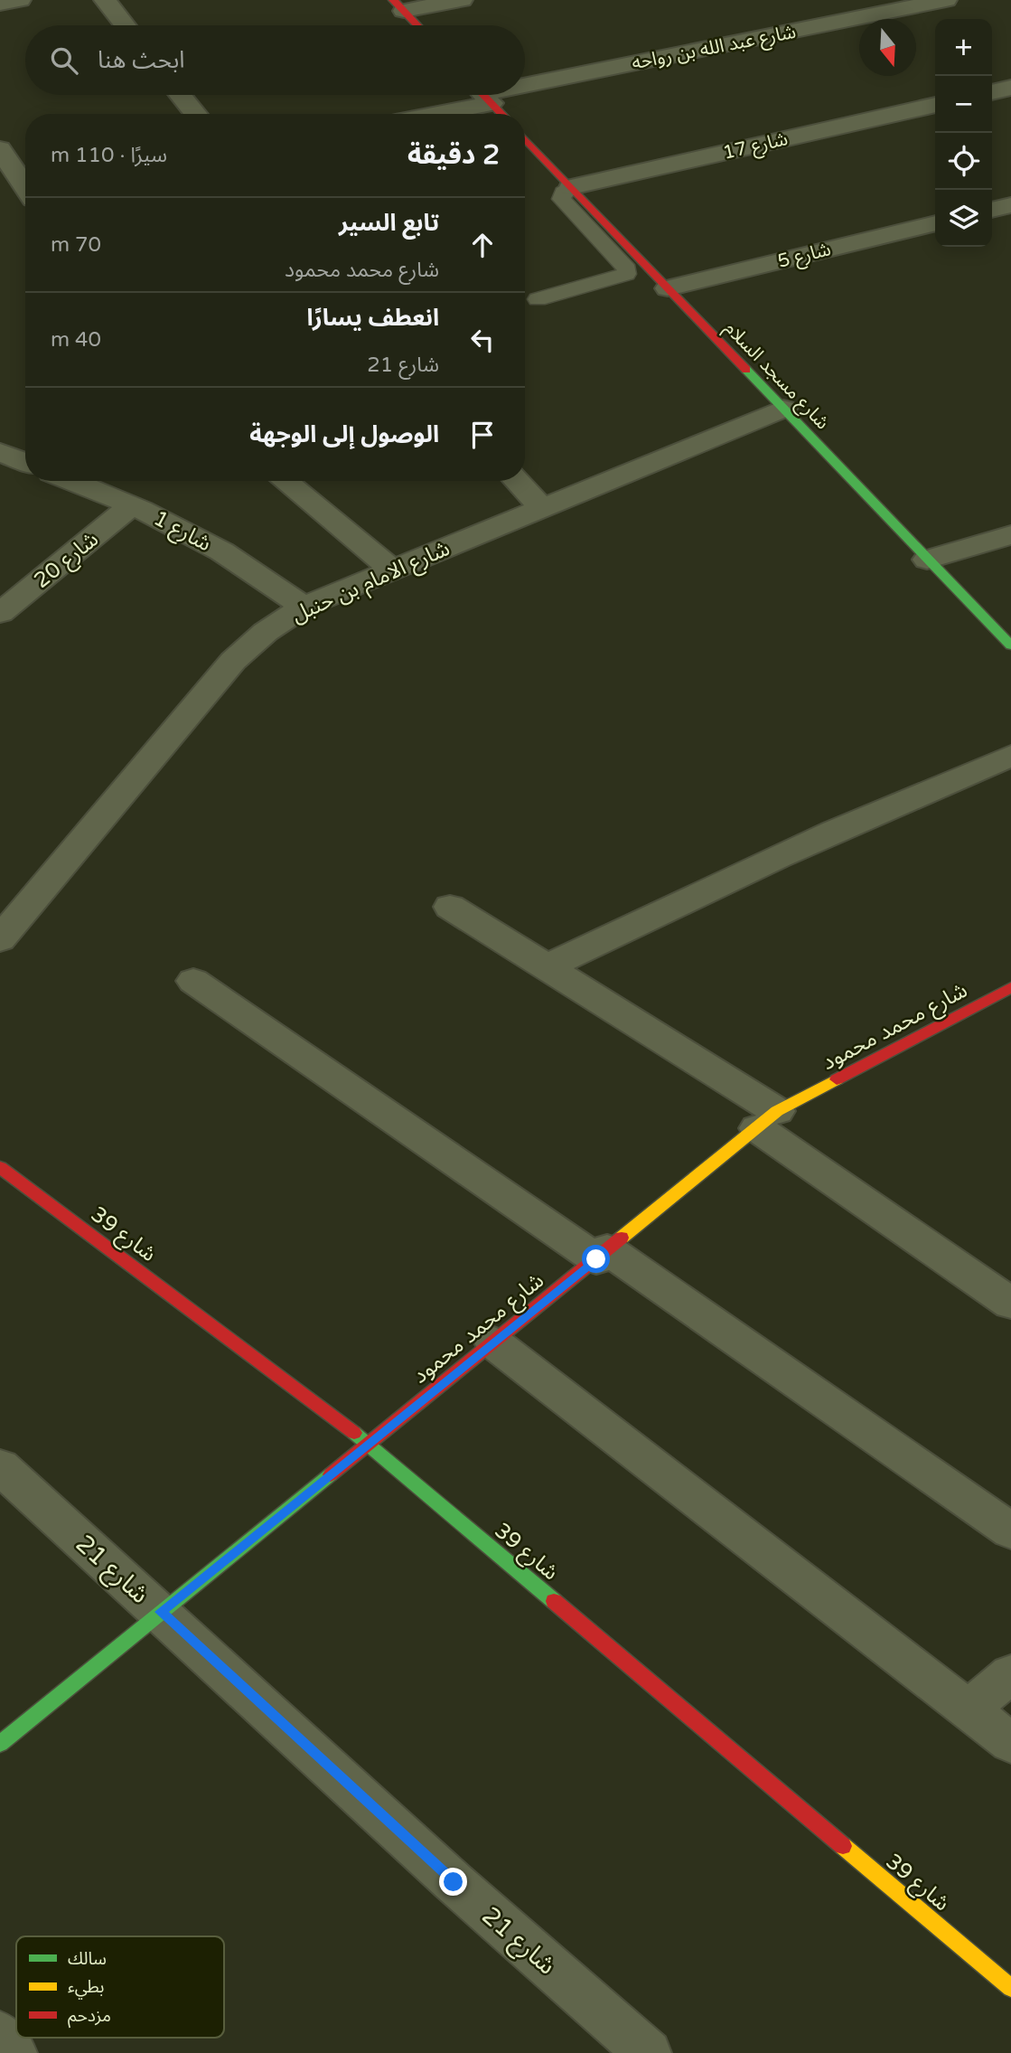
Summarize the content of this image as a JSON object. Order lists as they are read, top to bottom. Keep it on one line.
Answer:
{"streets":{"street":["شارع عبد الله بن رواحه","شارع 17","شارع 5","شارع مسجد السلام","شارع 1","شارع 20","شارع الامام بن حنبل","شارع محمد محمود","شارع 39","شارع 21"]},"crossings":[["شارع 17","شارع مسجد السلام"],["شارع 5","شارع مسجد السلام"],["شارع مسجد السلام","شارع الامام بن حنبل"],["شارع 1","شارع 20"],["شارع 1","شارع الامام بن حنبل"],["شارع محمد محمود","شارع 39"],["شارع محمد محمود","شارع 21"]],"legend":["سالك","بطيء","مزدحم"],"north":"bottom","page":{"map_buttons":["+","−"],"search":"ابحث هنا","heading":["2 دقيقة","سيرًا · 110 m"],"list":[["تابع السير","شارع محمد محمود","70 m"],["انعطف يسارًا","شارع 21","40 m"],"الوصول إلى الوجهة"]}}
